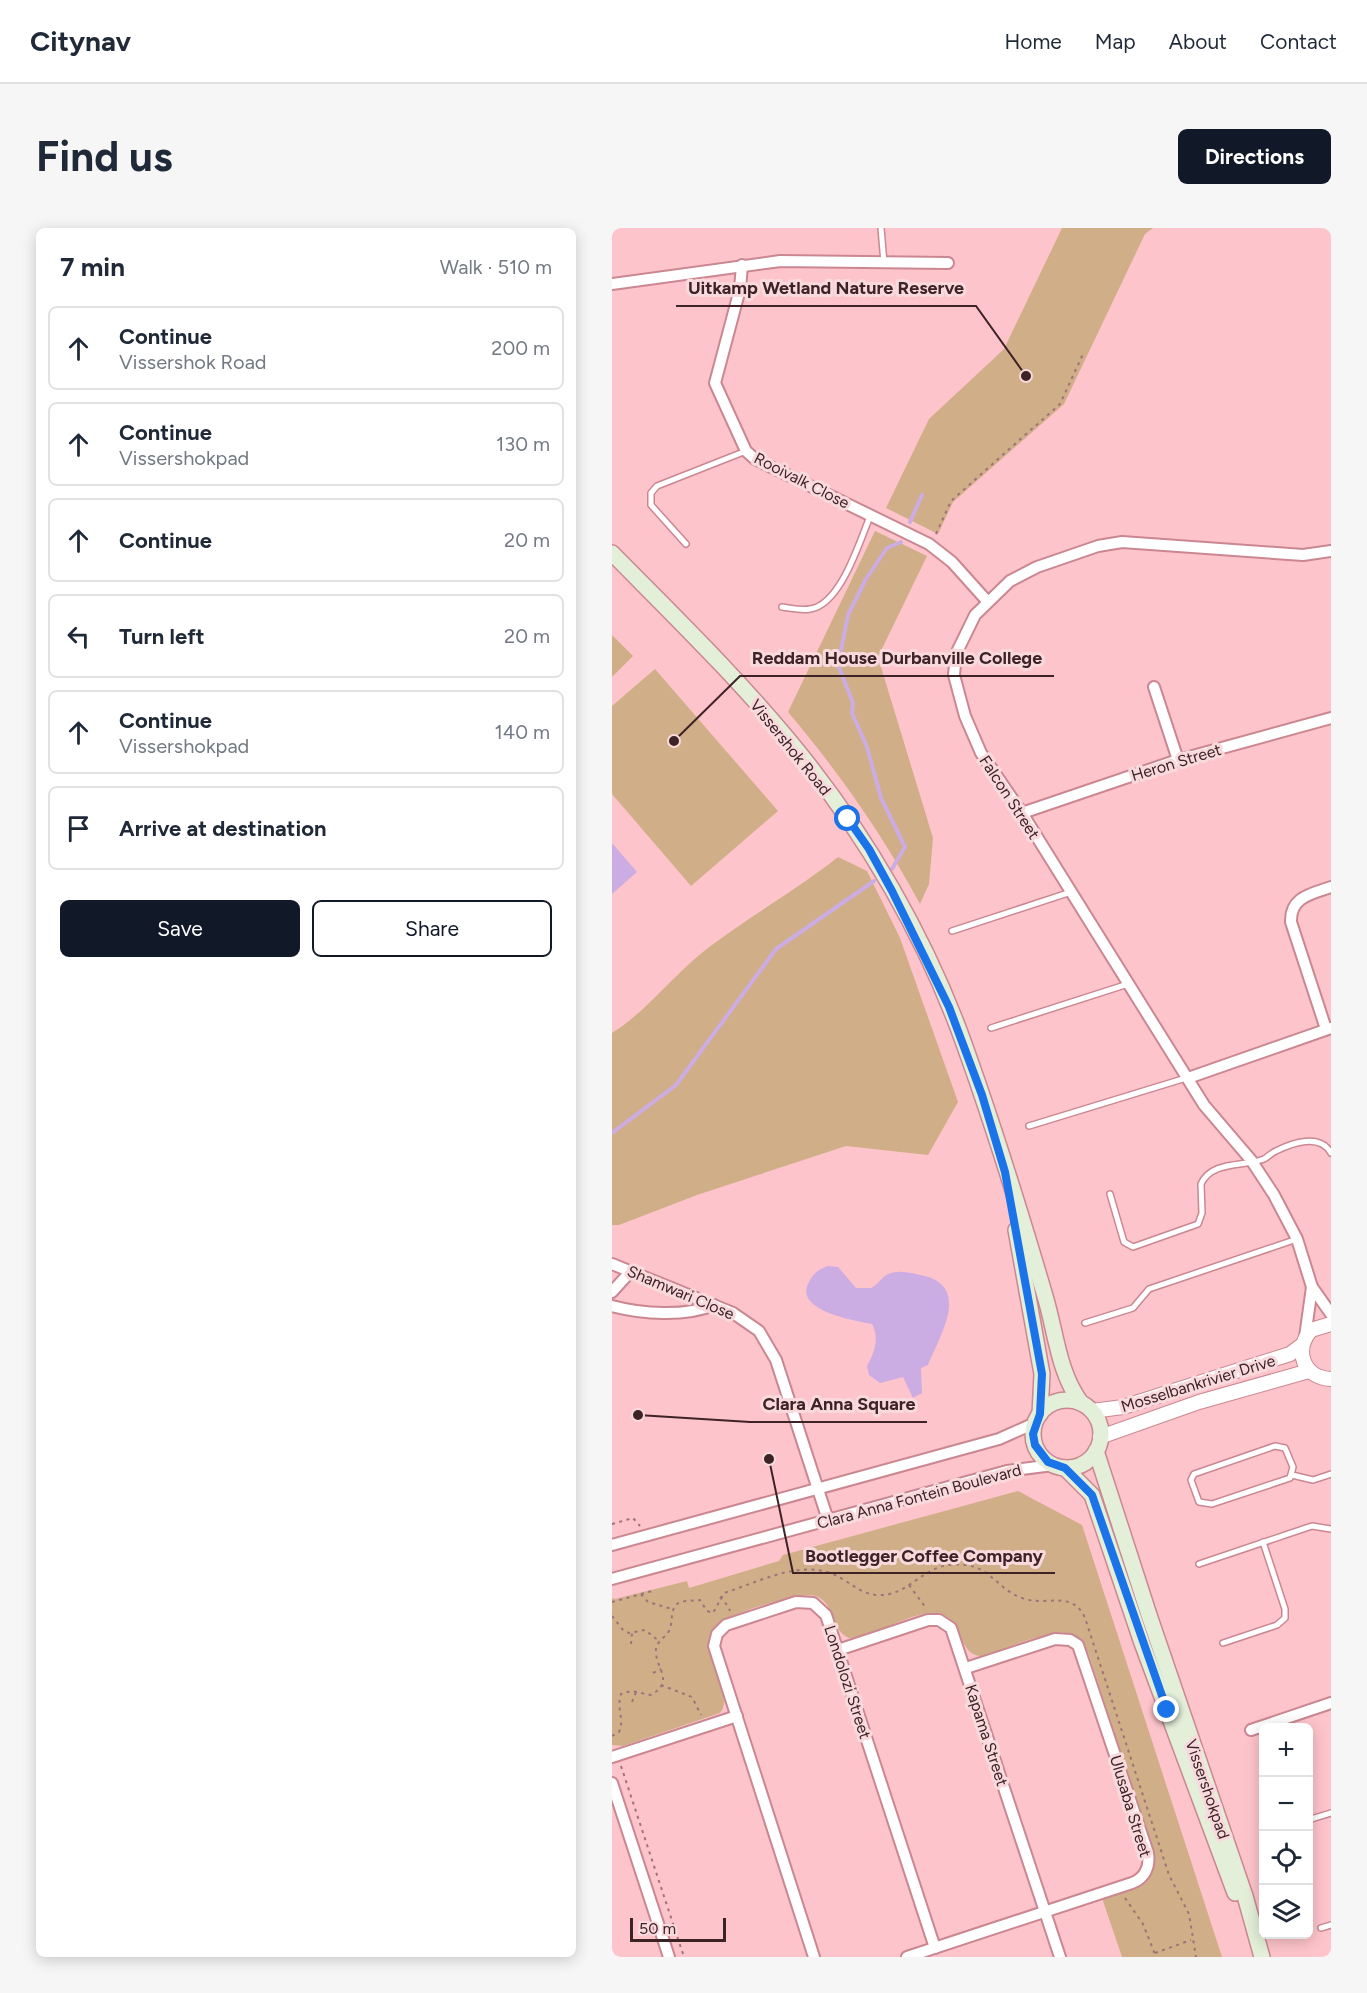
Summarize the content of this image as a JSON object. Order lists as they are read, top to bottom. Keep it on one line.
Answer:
{"streets":{"main road":["Vissershok Road","Vissershokpad"],"street":["Rooivalk Close","Heron Street","Falcon Street","Shamwari Close","Mosselbankrivier Drive","Clara Anna Fontein Boulevard","Londolozi Street","Kapama Street","Ulusaba Street"]},"crossings":[["Rooivalk Close","Falcon Street"],["Heron Street","Falcon Street"],["Falcon Street","Mosselbankrivier Drive"],["Shamwari Close","Clara Anna Fontein Boulevard"],["Mosselbankrivier Drive","Clara Anna Fontein Boulevard"],["Mosselbankrivier Drive","Vissershokpad"],["Clara Anna Fontein Boulevard","Vissershokpad"],["Londolozi Street","Ulusaba Street"],["Kapama Street","Ulusaba Street"]],"places":["Uitkamp Wetland Nature Reserve","Reddam House Durbanville College","Clara Anna Square","Bootlegger Coffee Company"],"scale_bar":"50 m","page":{"header":"Citynav","nav":["Home","Map","About","Contact"],"buttons":["Directions",["Save","Share"]],"title":"Find us","heading":["7 min","Walk · 510 m"],"list":[["Continue","Vissershok Road","200 m"],["Continue","Vissershokpad","130 m"],["Continue","20 m"],["Turn left","20 m"],["Continue","Vissershokpad","140 m"],"Arrive at destination"],"map_buttons":["+","−"],"scale":"50 m"}}
